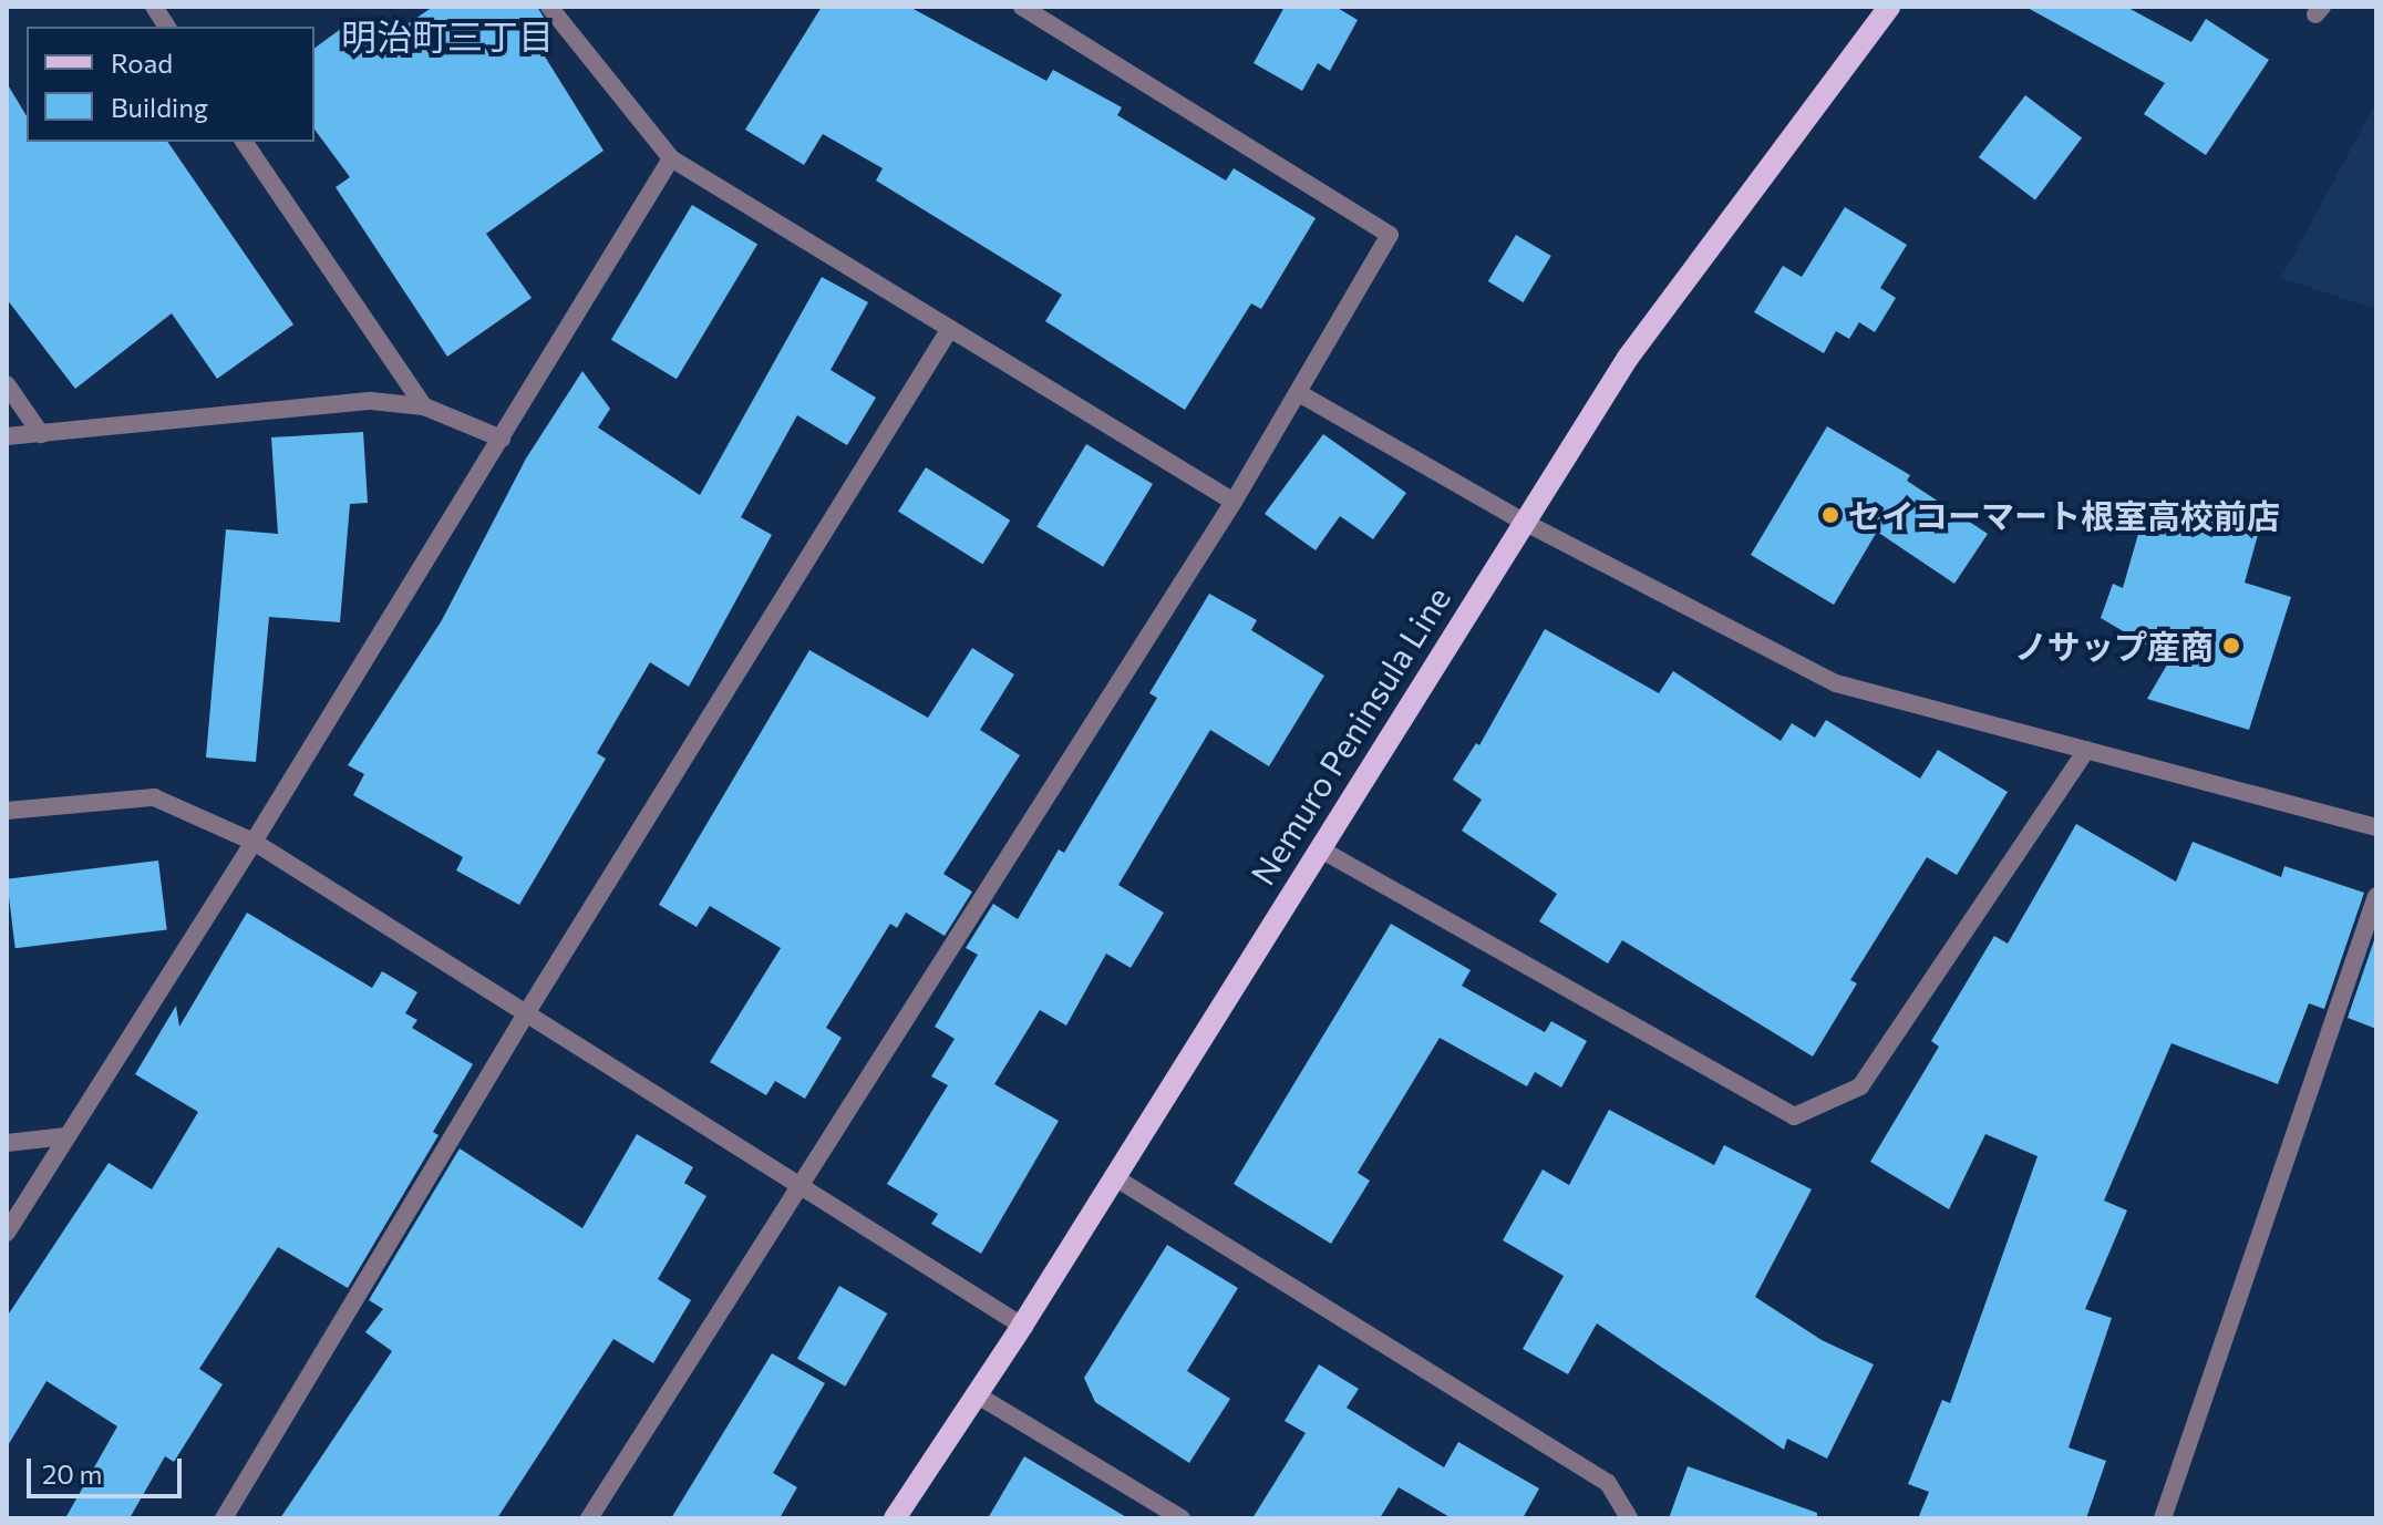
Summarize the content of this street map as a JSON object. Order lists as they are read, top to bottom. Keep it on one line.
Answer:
{"streets":{"main road":["Nemuro Peninsula Line"]},"districts":["明治町三丁目"],"places":["セイコーマート根室高校前店","ノサップ産商"],"legend":["Road","Building"],"scale_bar":"20 m"}
